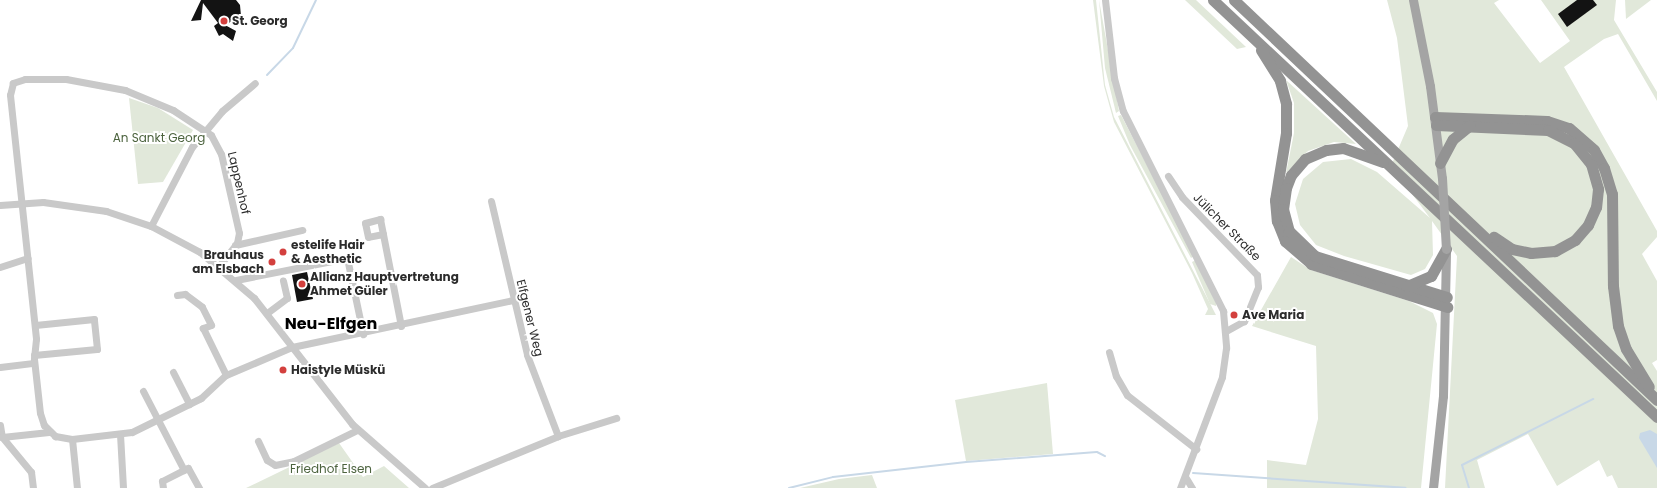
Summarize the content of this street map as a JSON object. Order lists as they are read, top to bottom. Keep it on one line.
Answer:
{"streets":{"street":["Lappenhof","Jülicher Straße","Elfgener Weg"]},"districts":["Neu-Elfgen"],"parks":["An Sankt Georg","Friedhof Elsen"],"places":["St. Georg","estelife Hair & Aesthetic","Brauhaus am Elsbach","Allianz Hauptvertretung Ahmet Güler","Ave Maria","Haistyle Müskü"]}
